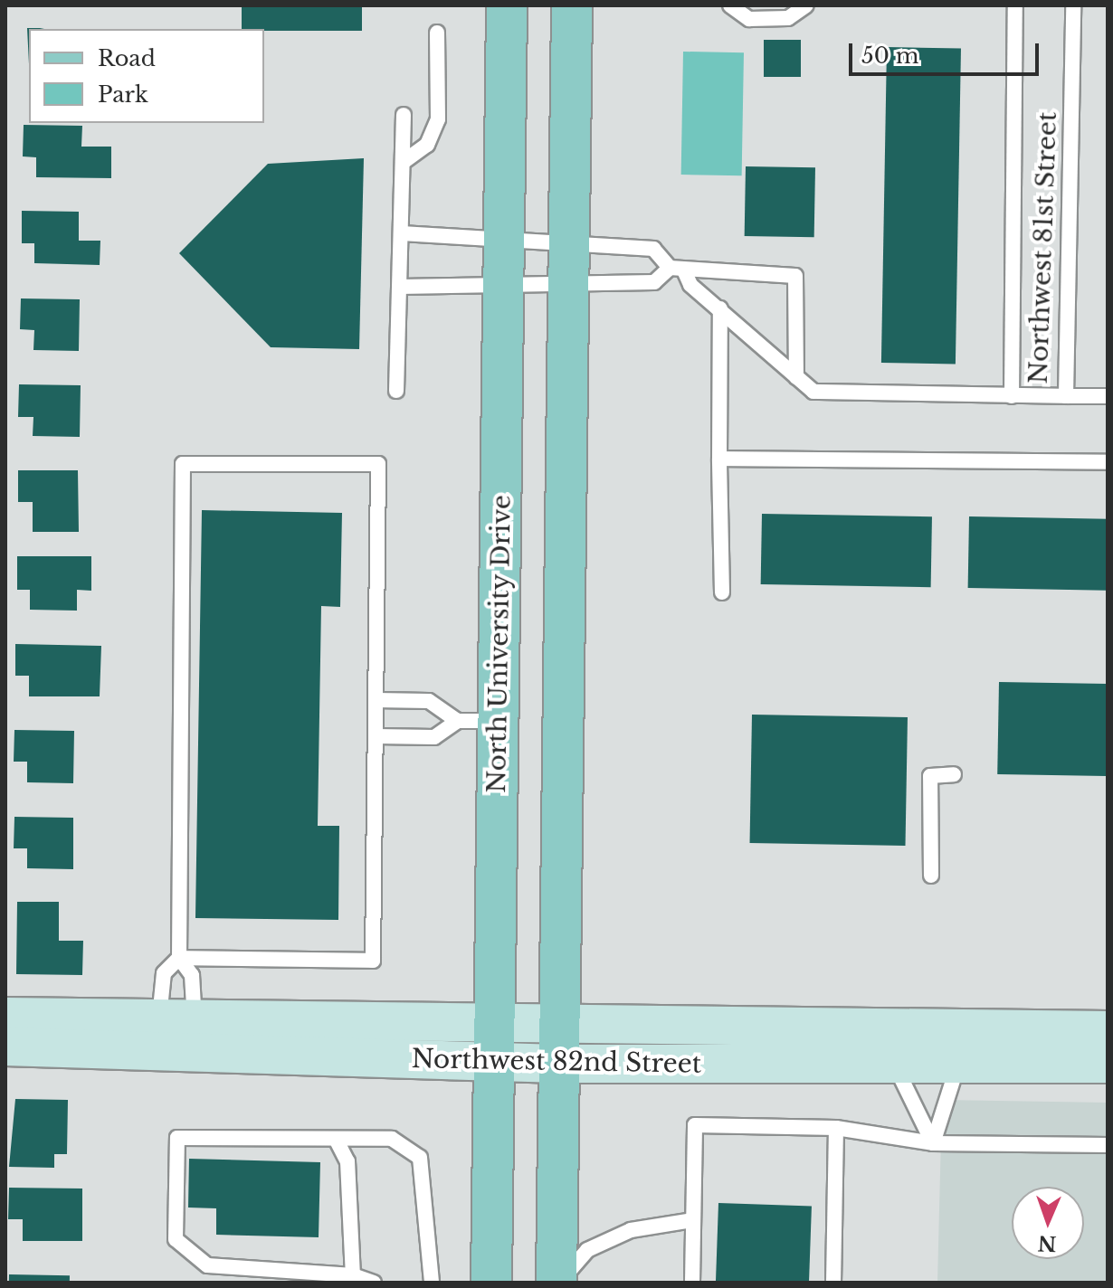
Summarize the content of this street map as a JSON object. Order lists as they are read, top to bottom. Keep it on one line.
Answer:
{"streets":{"main road":["North University Drive"],"street":["Northwest 82nd Street"],"lane":["Northwest 81st Street"]},"crossings":[["North University Drive","Northwest 82nd Street"]],"legend":["Road","Park"],"scale_bar":"50 m","north":"bottom"}
